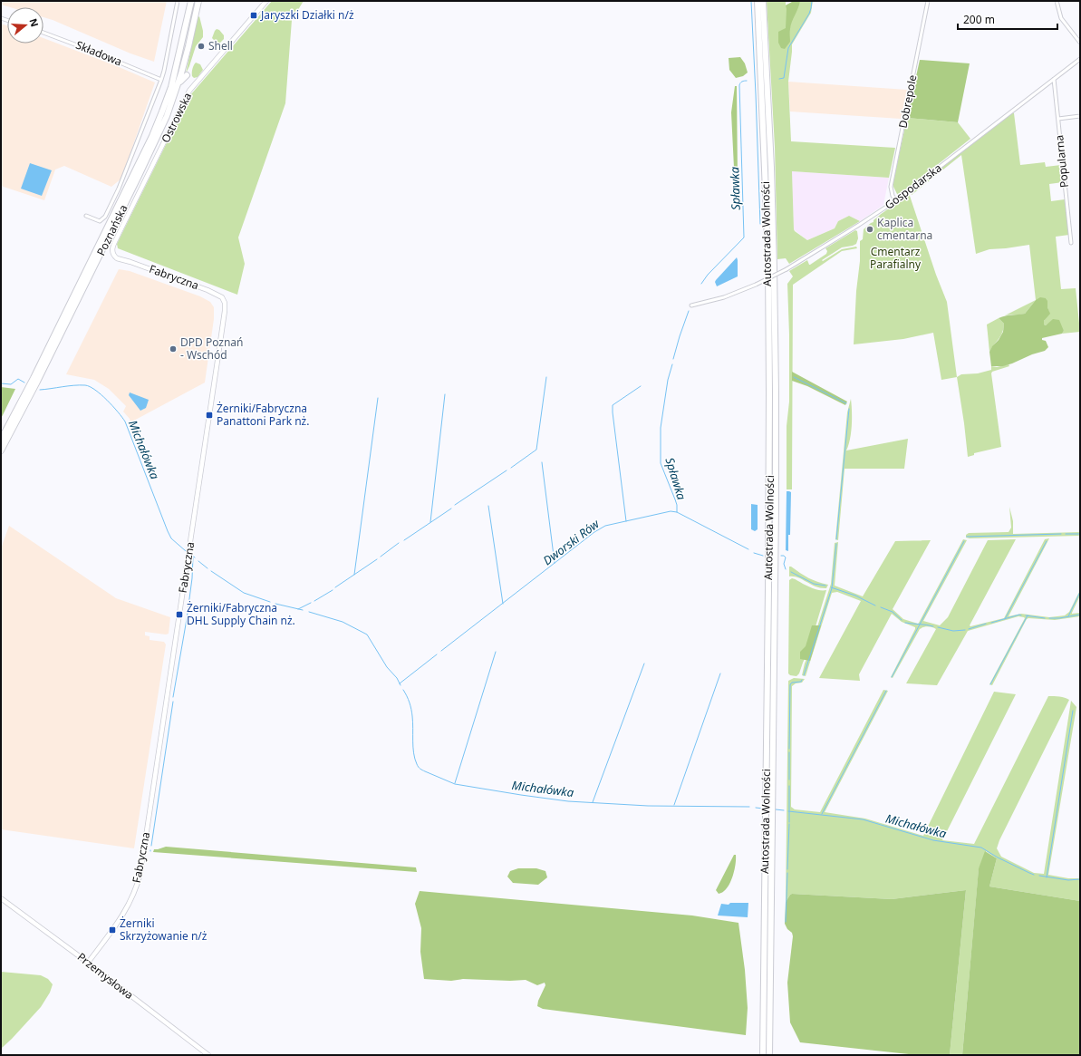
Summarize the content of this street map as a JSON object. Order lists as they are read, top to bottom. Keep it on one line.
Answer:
{"streets":{"highway":["Poznańska","Autostrada Wolności"],"street":["Składowa","Dobrepole","Ostrowska","Popularna","Gospodarska","Fabryczna","Przemysłowa"]},"crossings":[["Dobrepole","Gospodarska"],["Ostrowska","Fabryczna"],["Popularna","Gospodarska"],["Fabryczna","Przemysłowa"]],"water":["Spławka","Michałówka","Dworski Rów"],"parks":["Cmentarz Parafialny"],"places":{"transit":["Jaryszki Działki n/ż","Żerniki/Fabryczna Panattoni Park nż.","Żerniki/Fabryczna DHL Supply Chain nż.","Żerniki Skrzyżowanie n/ż"],"other":["Shell","Kaplica cmentarna","DPD Poznań - Wschód"]},"scale_bar":"200 m","north":"right"}
